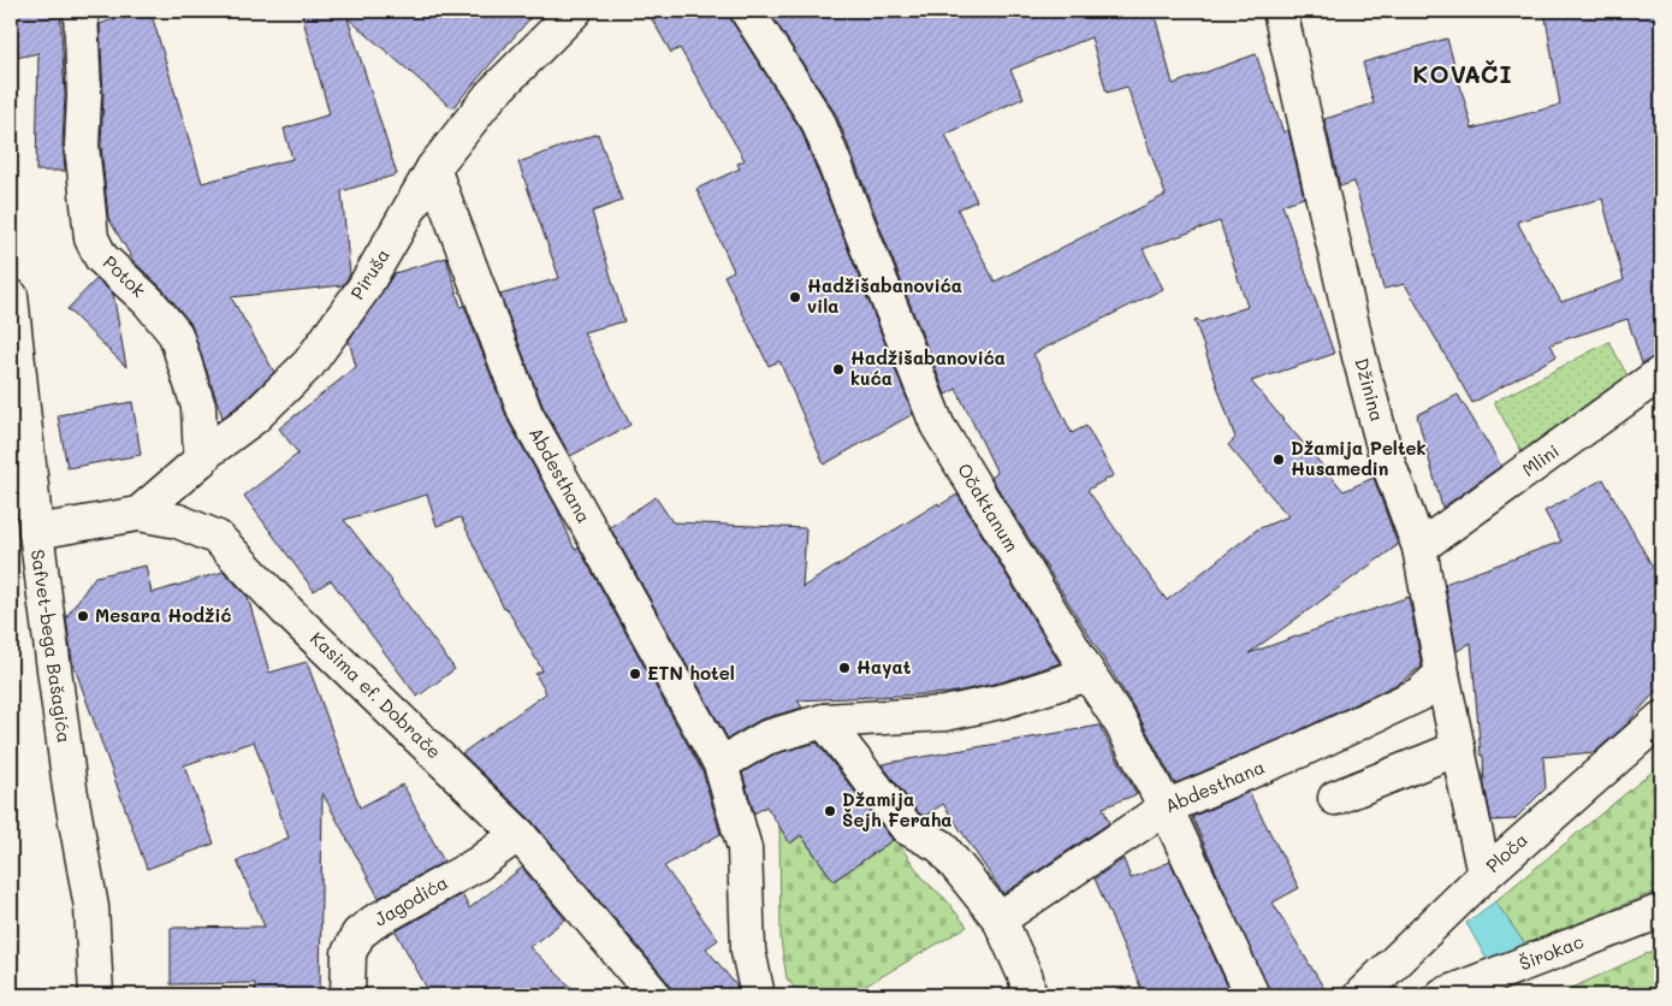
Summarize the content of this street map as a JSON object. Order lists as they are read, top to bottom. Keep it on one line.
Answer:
{"streets":{"street":["Piruša","Potok","Džinina","Mlini","Abdesthana","Očaktanum","Safvet-bega Bašagića","Kasima ef. Dobrače","Ploča","Jagodića","Širokac"]},"crossings":[["Piruša","Potok"],["Piruša","Abdesthana"],["Piruša","Kasima ef. Dobrače"],["Džinina","Mlini"],["Džinina","Abdesthana"],["Džinina","Ploča"],["Abdesthana","Očaktanum"],["Safvet-bega Bašagića","Kasima ef. Dobrače"],["Kasima ef. Dobrače","Jagodića"]],"districts":["KOVAČI"],"places":["Hadžišabanovića vila","Hadžišabanovića kuća","Džamija Peltek Husamedin","Mesara Hodžić","Hayat","ETN hotel","Džamija Šejh Feraha"]}
